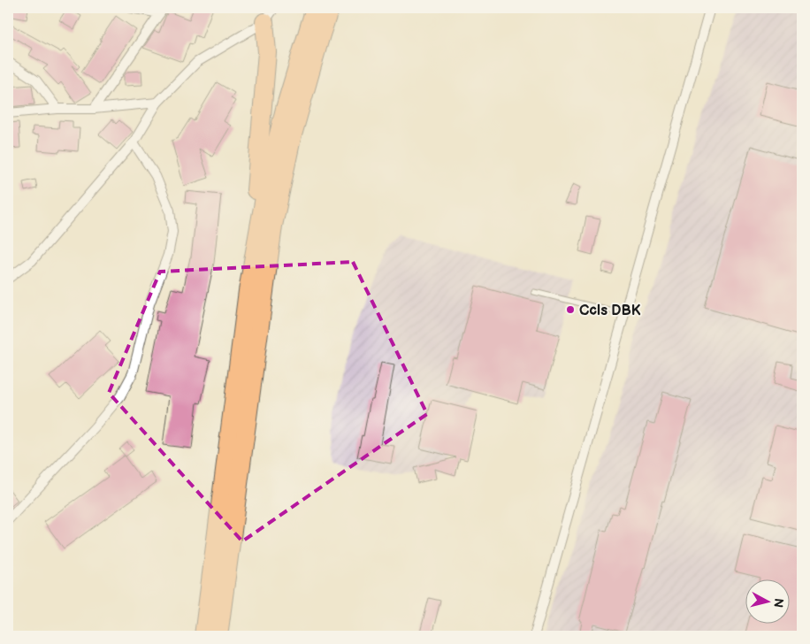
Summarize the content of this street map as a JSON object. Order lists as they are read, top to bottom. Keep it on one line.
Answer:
{"places":["Ccls DBK"],"north":"right"}
